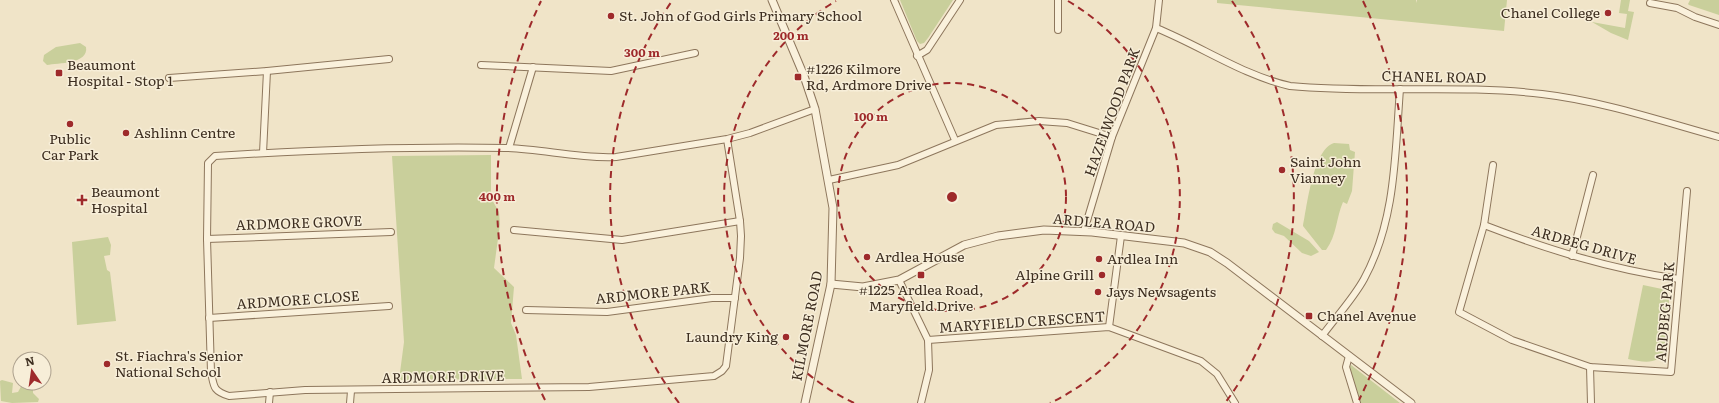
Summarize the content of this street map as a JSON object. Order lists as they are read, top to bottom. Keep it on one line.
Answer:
{"streets":{"street":["CHANEL ROAD","HAZELWOOD PARK","ARDMORE GROVE","ARDLEA ROAD","ARDBEG DRIVE","ARDMORE PARK","ARDMORE CLOSE","ARDBEG PARK","MARYFIELD CRESCENT","KILMORE ROAD","ARDMORE DRIVE"]},"crossings":[["CHANEL ROAD","HAZELWOOD PARK"],["HAZELWOOD PARK","ARDLEA ROAD"],["ARDMORE GROVE","ARDMORE DRIVE"],["ARDLEA ROAD","KILMORE ROAD"],["ARDBEG DRIVE","ARDBEG PARK"],["ARDMORE PARK","ARDMORE DRIVE"],["ARDMORE CLOSE","ARDMORE DRIVE"],["KILMORE ROAD","ARDMORE DRIVE"]],"places":{"other":["Chanel College","St. John of God Girls Primary School","Public Car Park","Ashlinn Centre","Saint John Vianney","Ardlea House","Ardlea Inn","Alpine Grill","Jays Newsagents","Laundry King","St. Fiachra's Senior National School"],"transit":["Beaumont Hospital - Stop 1","#1226 Kilmore Rd, Ardmore Drive","#1225 Ardlea Road, Maryfield Drive","Chanel Avenue"],"health":["Beaumont Hospital"]},"north":"top","rings":["200 m","300 m","100 m","400 m"]}
